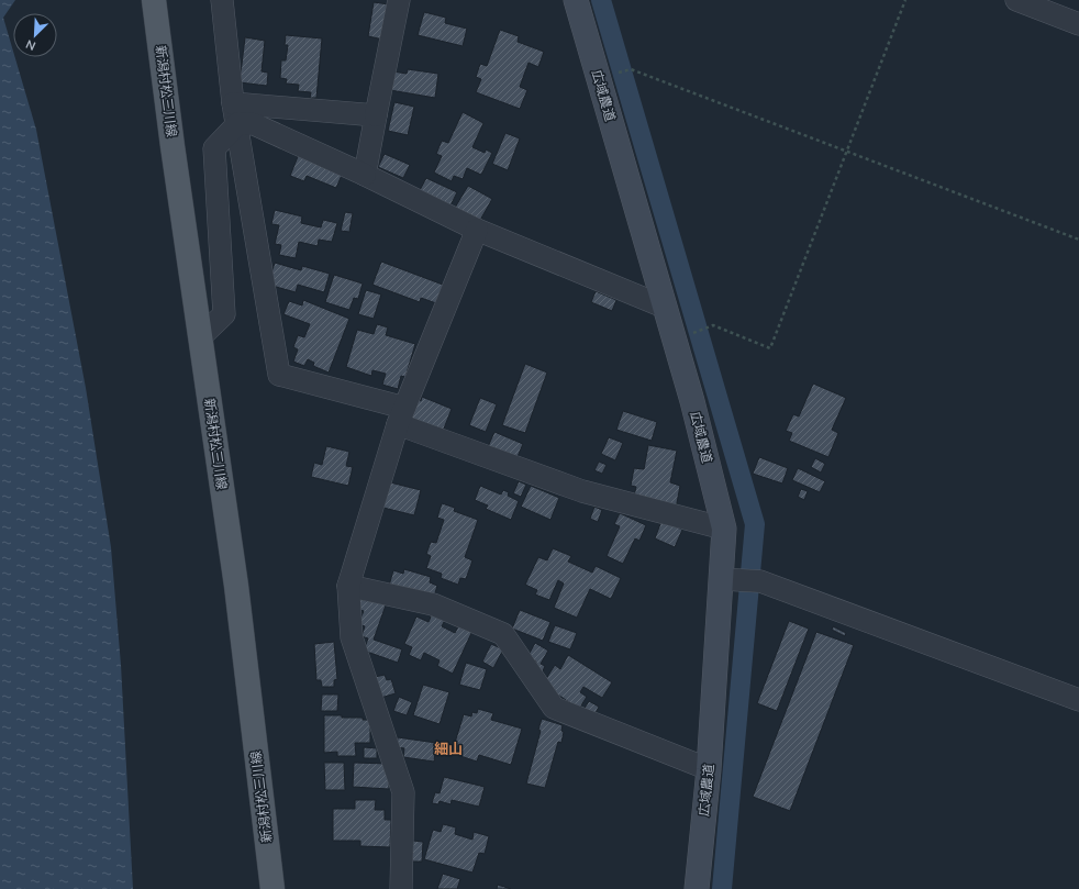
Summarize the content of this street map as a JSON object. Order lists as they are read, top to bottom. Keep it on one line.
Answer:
{"streets":{"main road":["新潟村松三川線"],"street":["広域農道"]},"districts":["細山"],"north":"bottom left"}
